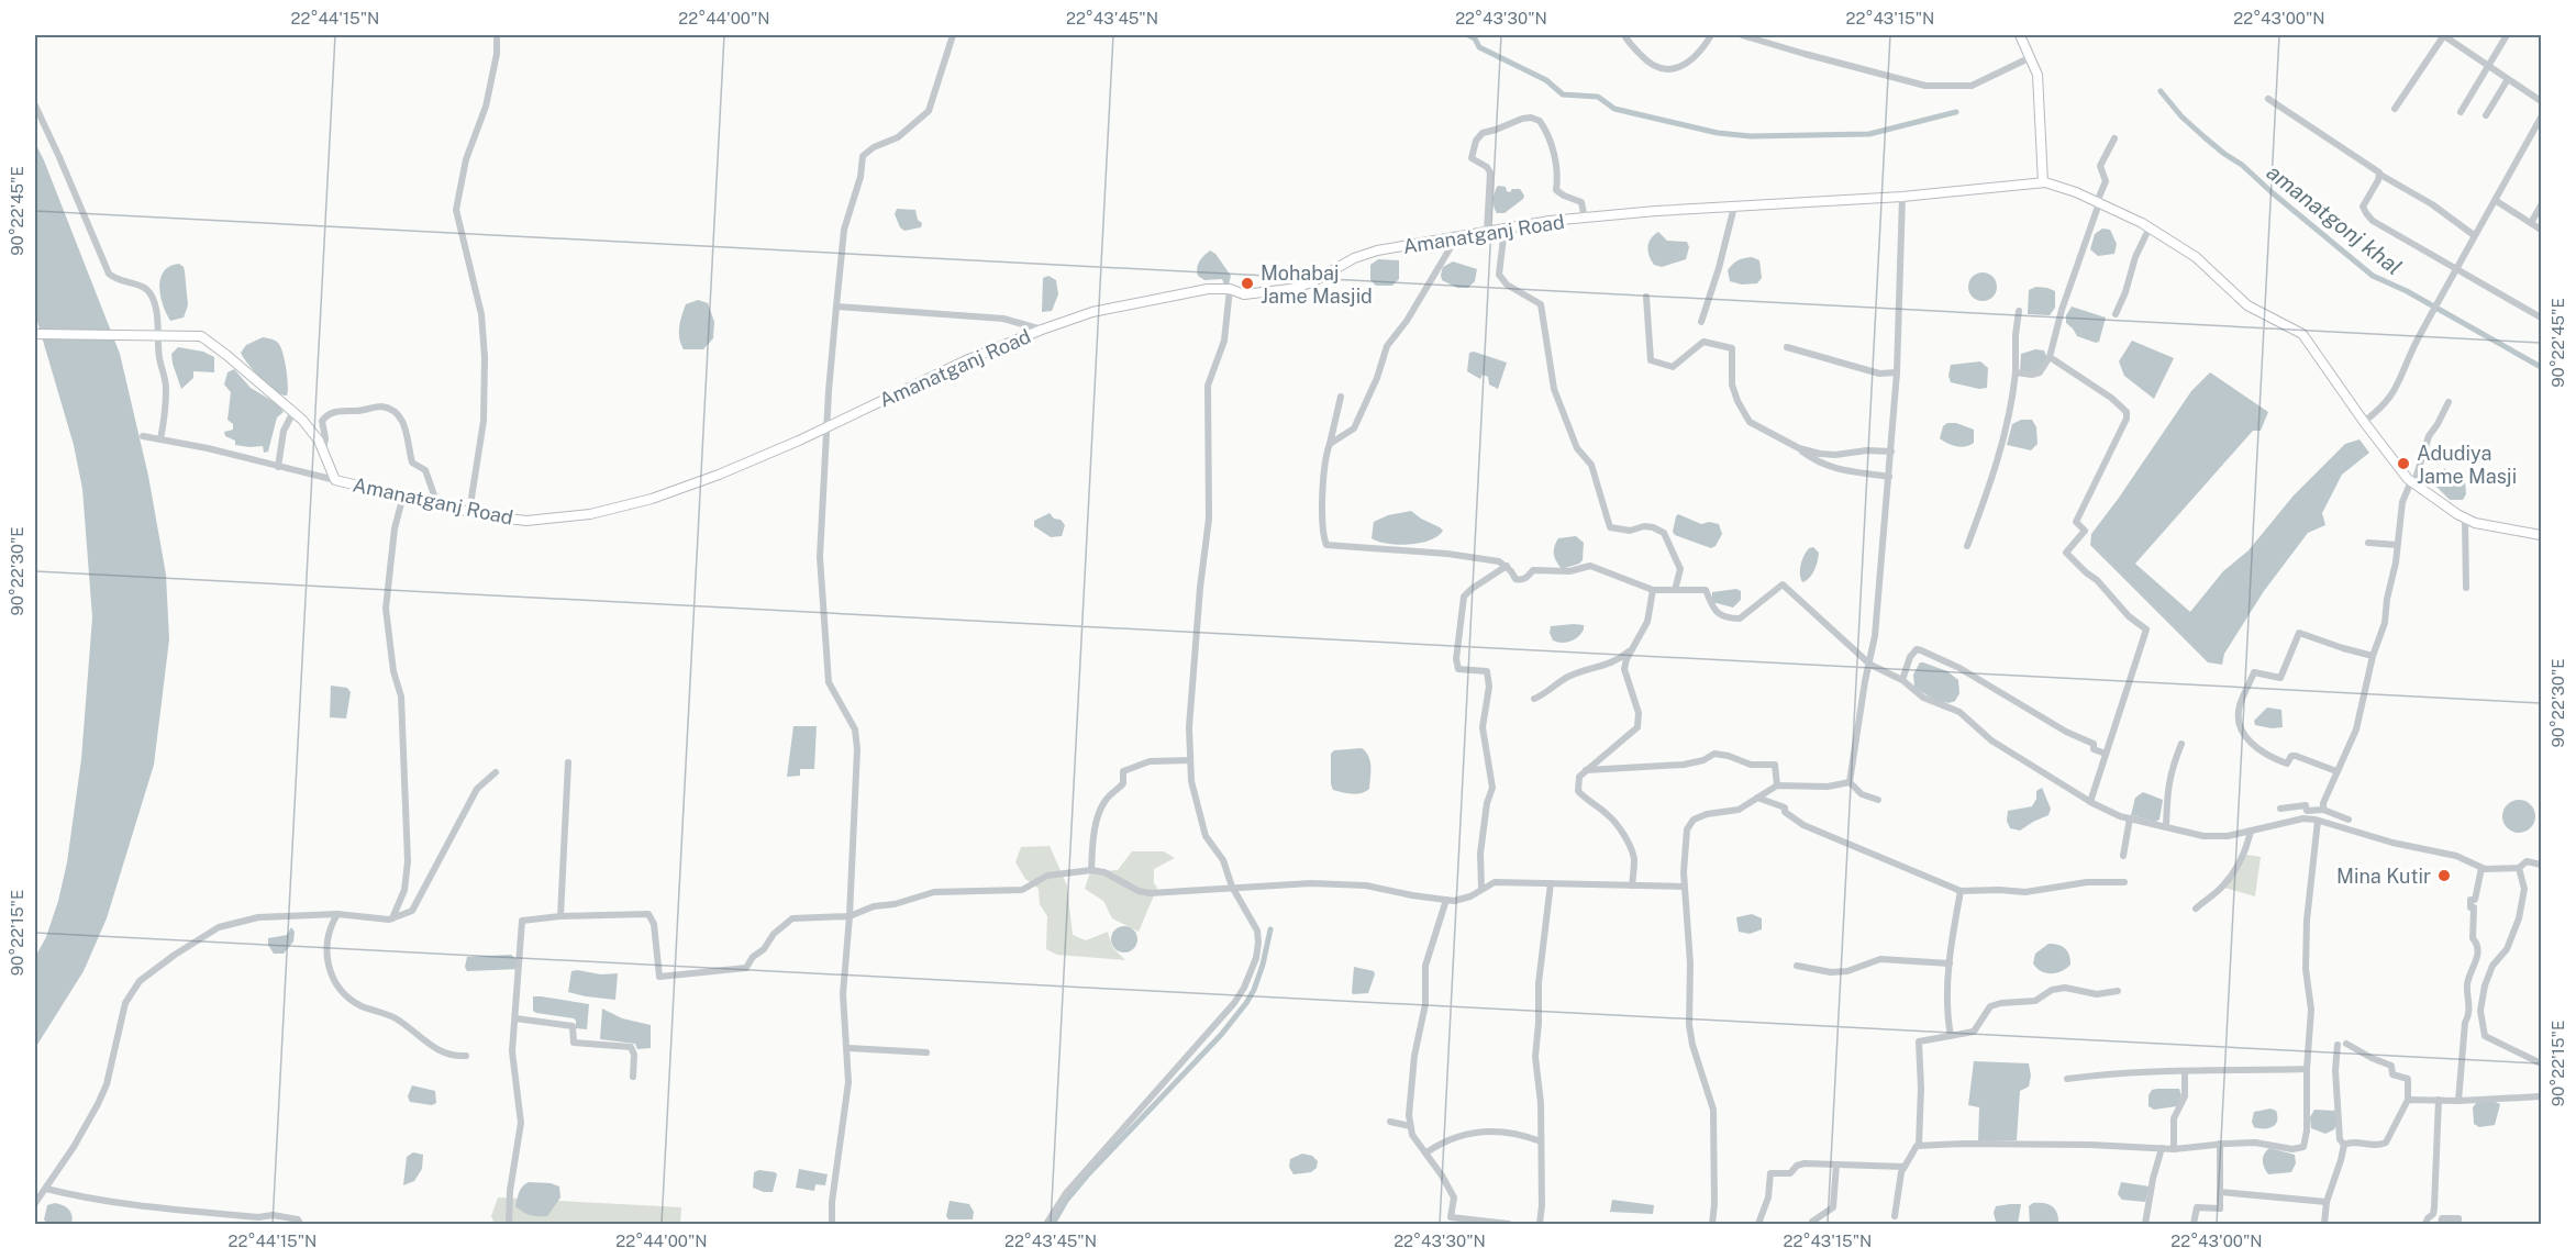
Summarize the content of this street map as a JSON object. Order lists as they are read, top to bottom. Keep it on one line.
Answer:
{"streets":{"main road":["Amanatganj Road"]},"water":["amanatgonj khal"],"places":["Mohabaj Jame Masjid","Adudiya Jame Masji","Mina Kutir"],"coordinates":["22°44'15\"N","22°44'00\"N","22°43'45\"N","22°43'30\"N","22°43'15\"N","22°43'00\"N","90°22'45\"E","90°22'30\"E","90°22'15\"E"]}
